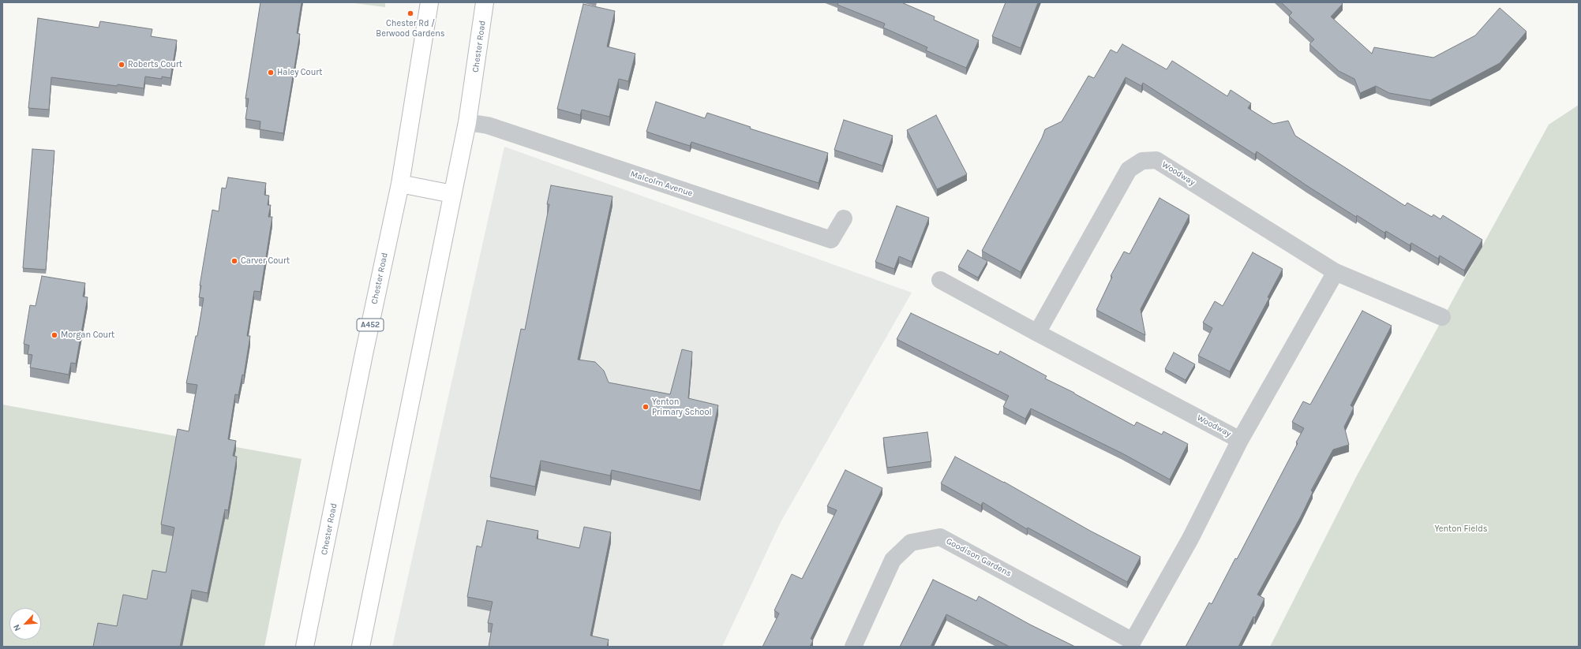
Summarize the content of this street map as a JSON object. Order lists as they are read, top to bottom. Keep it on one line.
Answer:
{"streets":{"highway":["Chester Road","A452"],"street":["Woodway","Malcolm Avenue","Goodison Gardens"]},"crossings":[["Chester Road","Malcolm Avenue"],["Woodway","Goodison Gardens"]],"parks":["Yenton Fields"],"places":["Chester Rd / Berwood Gardens","Roberts Court","Haley Court","Carver Court","Morgan Court","Yenton Primary School"],"north":"bottom left"}
